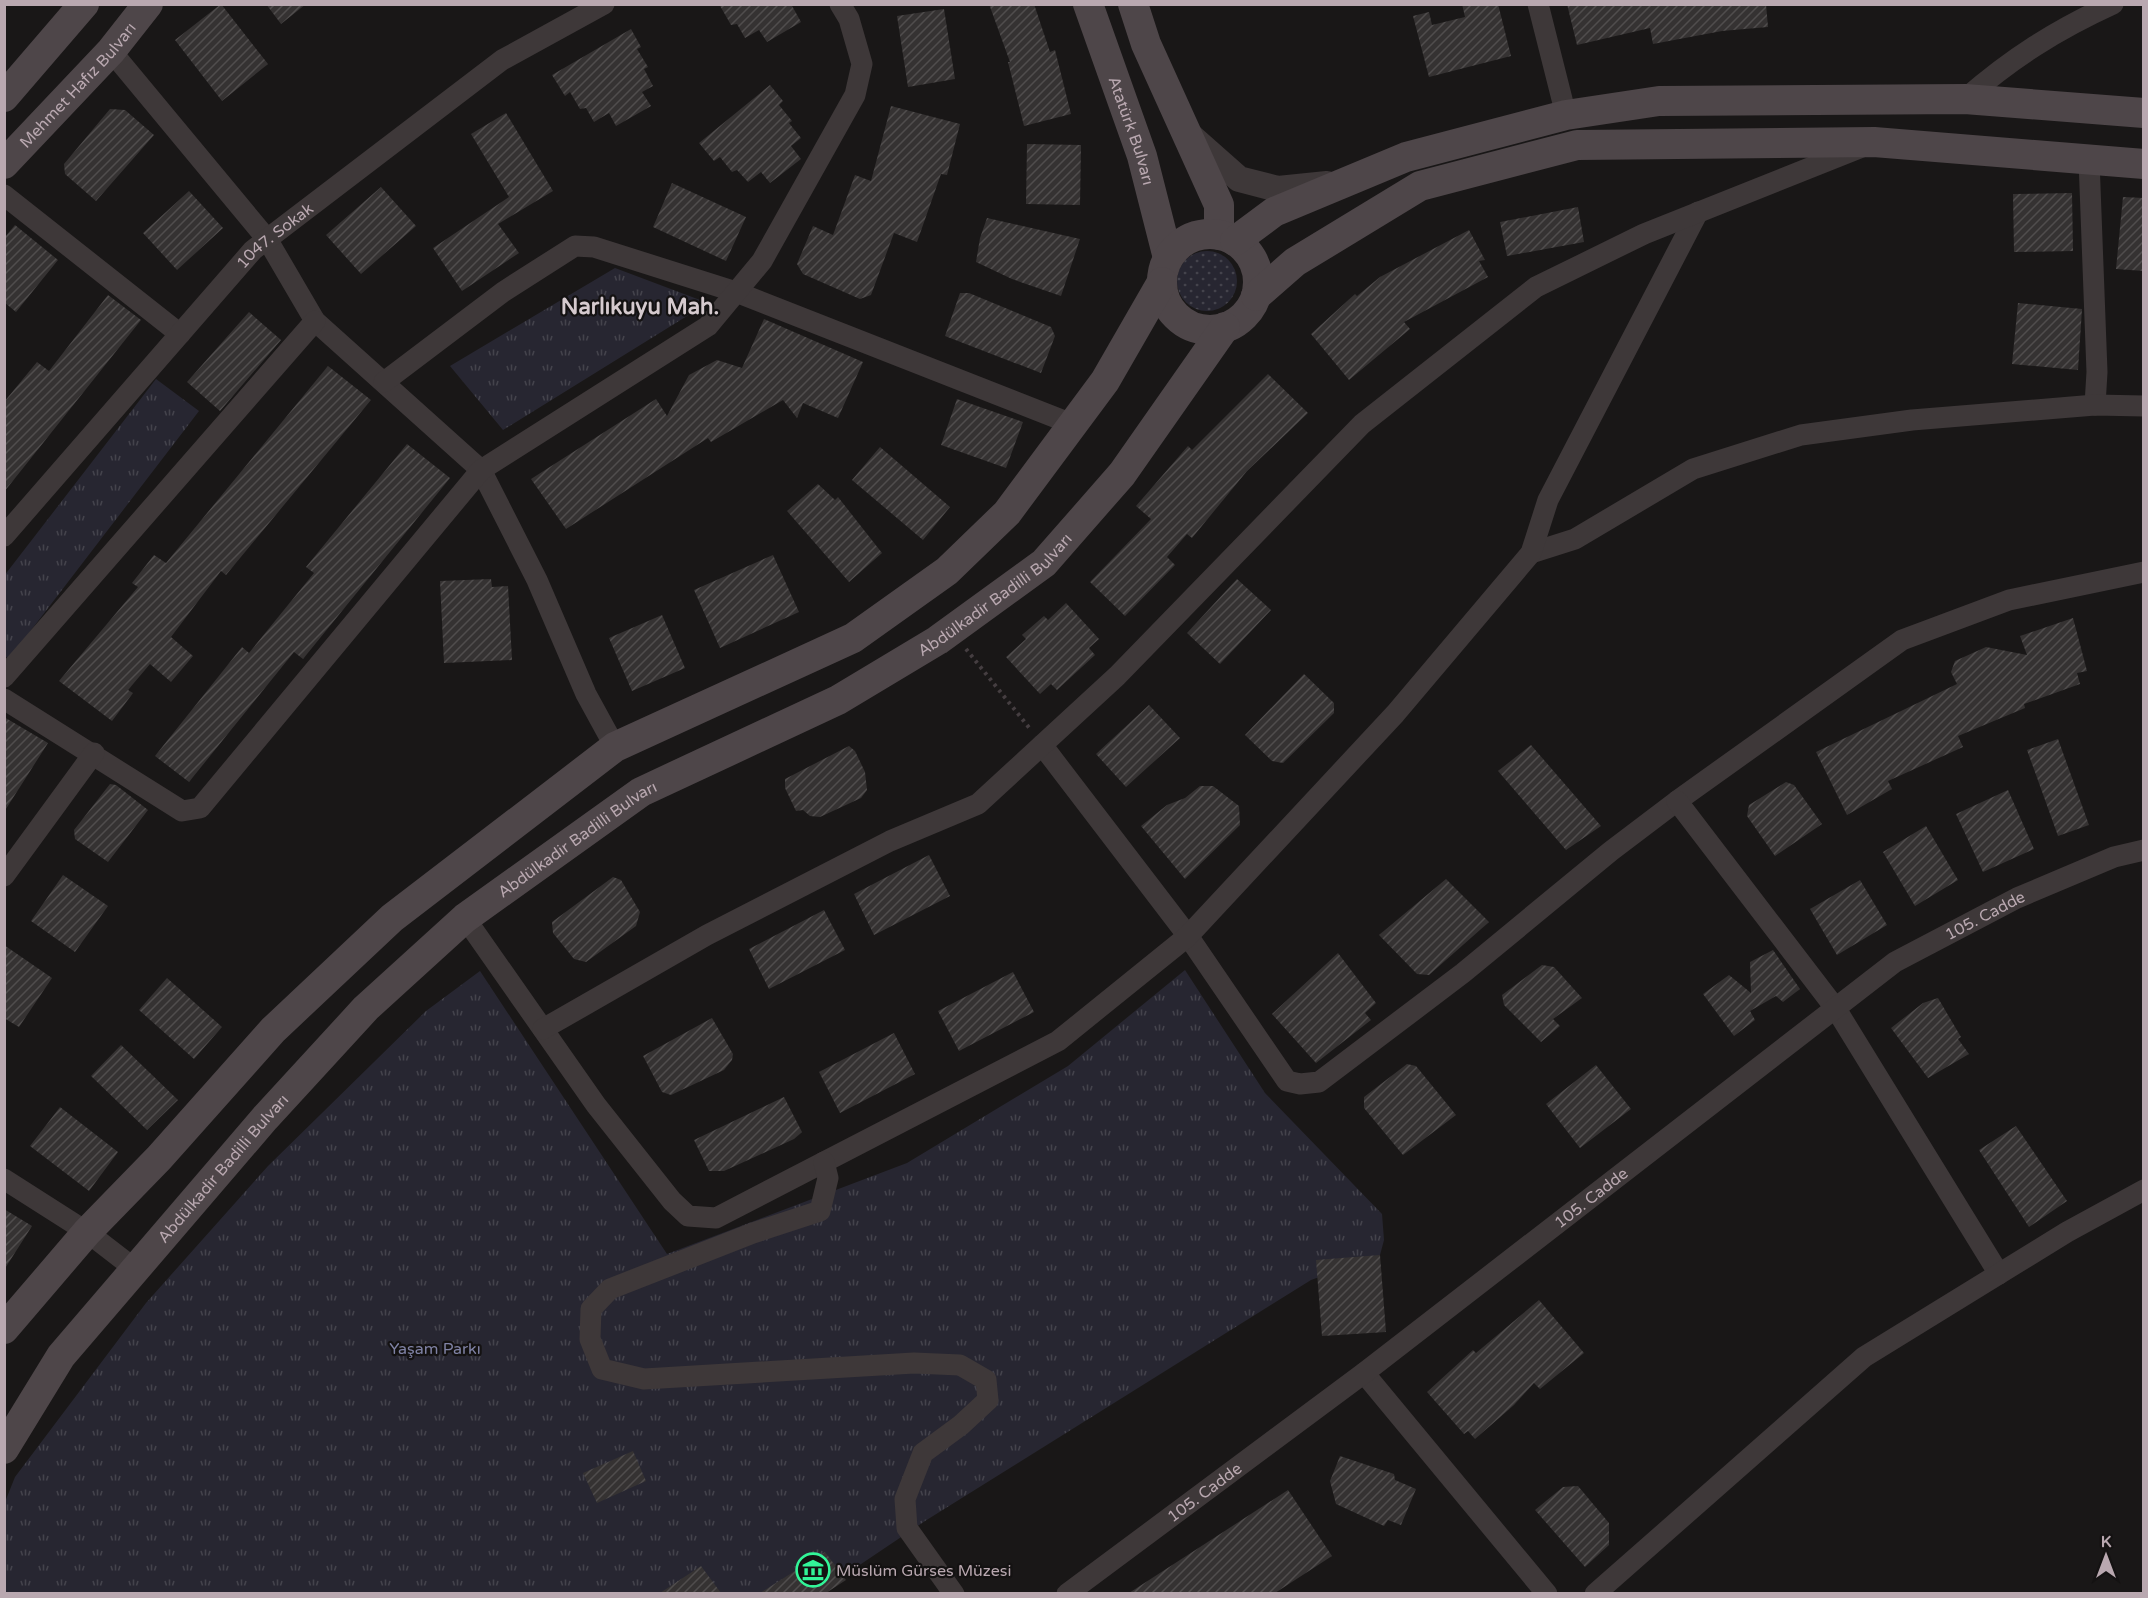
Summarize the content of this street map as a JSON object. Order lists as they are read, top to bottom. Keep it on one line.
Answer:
{"streets":{"main road":["Mehmet Hafız Bulvarı","Atatürk Bulvarı","Abdülkadir Badilli Bulvarı"],"street":["1047. Sokak","105. Cadde"]},"crossings":[["Atatürk Bulvarı","Abdülkadir Badilli Bulvarı"]],"districts":["Narlıkuyu Mah."],"parks":["Yaşam Parkı"],"places":{"museum":["Müslüm Gürses Müzesi"]},"north":"top"}
